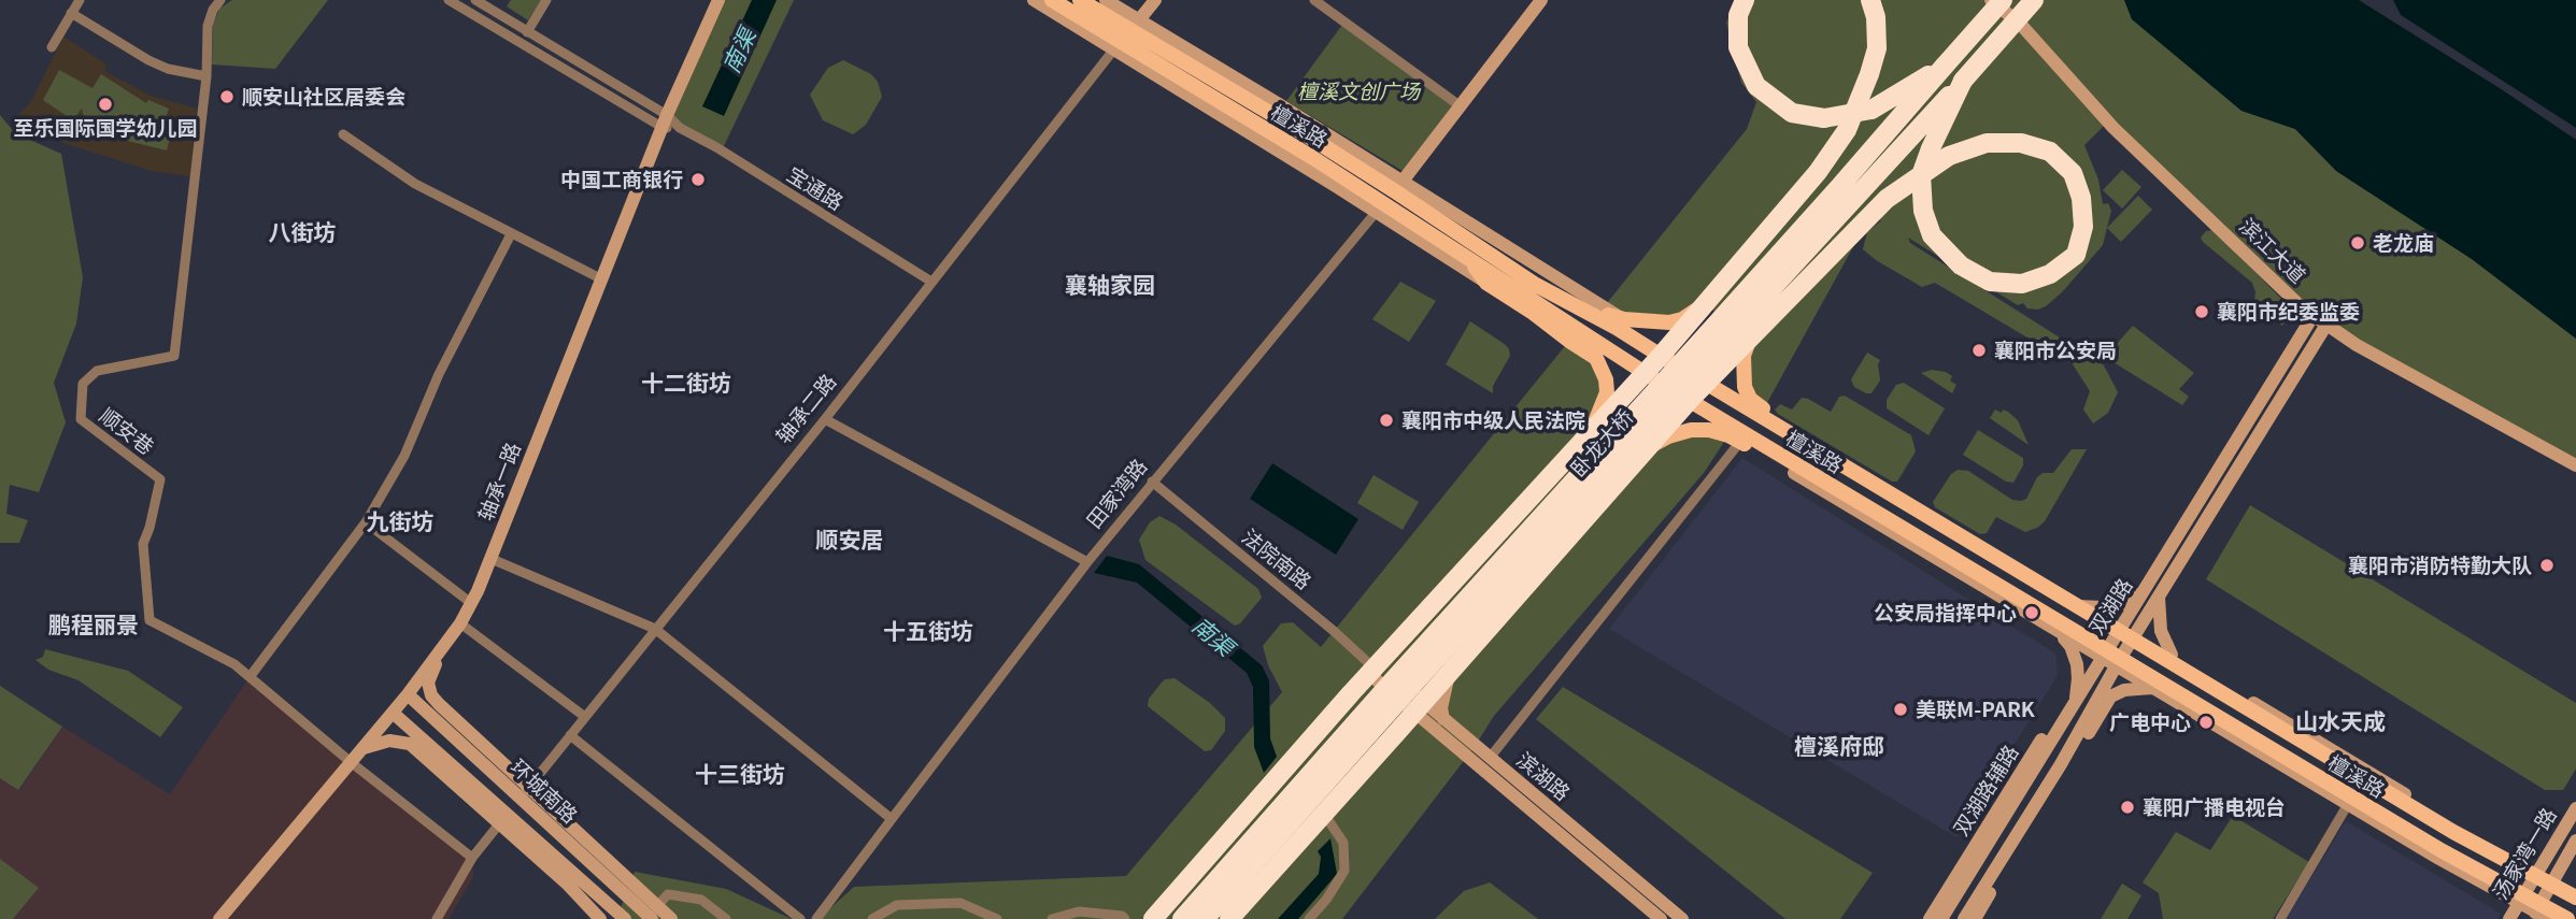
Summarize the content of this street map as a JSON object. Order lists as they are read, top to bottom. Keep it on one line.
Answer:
{"streets":{"highway":["卧龙大桥"],"main road":["檀溪路"],"street":["宝通路","滨江大道","轴承二路","顺安巷","轴承一路","田家湾路","法院南路","双湖路","滨湖路","双湖路辅路","环城南路","汤家湾一路"]},"crossings":[["檀溪路","轴承二路"],["檀溪路","田家湾路"],["檀溪路","双湖路"],["檀溪路","汤家湾一路"],["宝通路","轴承二路"],["宝通路","轴承一路"],["滨江大道","双湖路"],["轴承二路","环城南路"],["顺安巷","轴承一路"],["轴承一路","环城南路"],["田家湾路","法院南路"],["法院南路","滨湖路"]],"districts":["八街坊","襄轴家园","十二街坊","九街坊","顺安居","鹏程丽景","十五街坊","山水天成","檀溪府邸","十三街坊"],"water":["南渠"],"parks":["檀溪文创广场"],"places":["顺安山社区居委会","至乐国际国学幼儿园","中国工商银行","老龙庙","襄阳市纪委监委","襄阳市公安局","襄阳市中级人民法院","襄阳市消防特勤大队","公安局指挥中心","美联M-PARK","广电中心","襄阳广播电视台"]}
